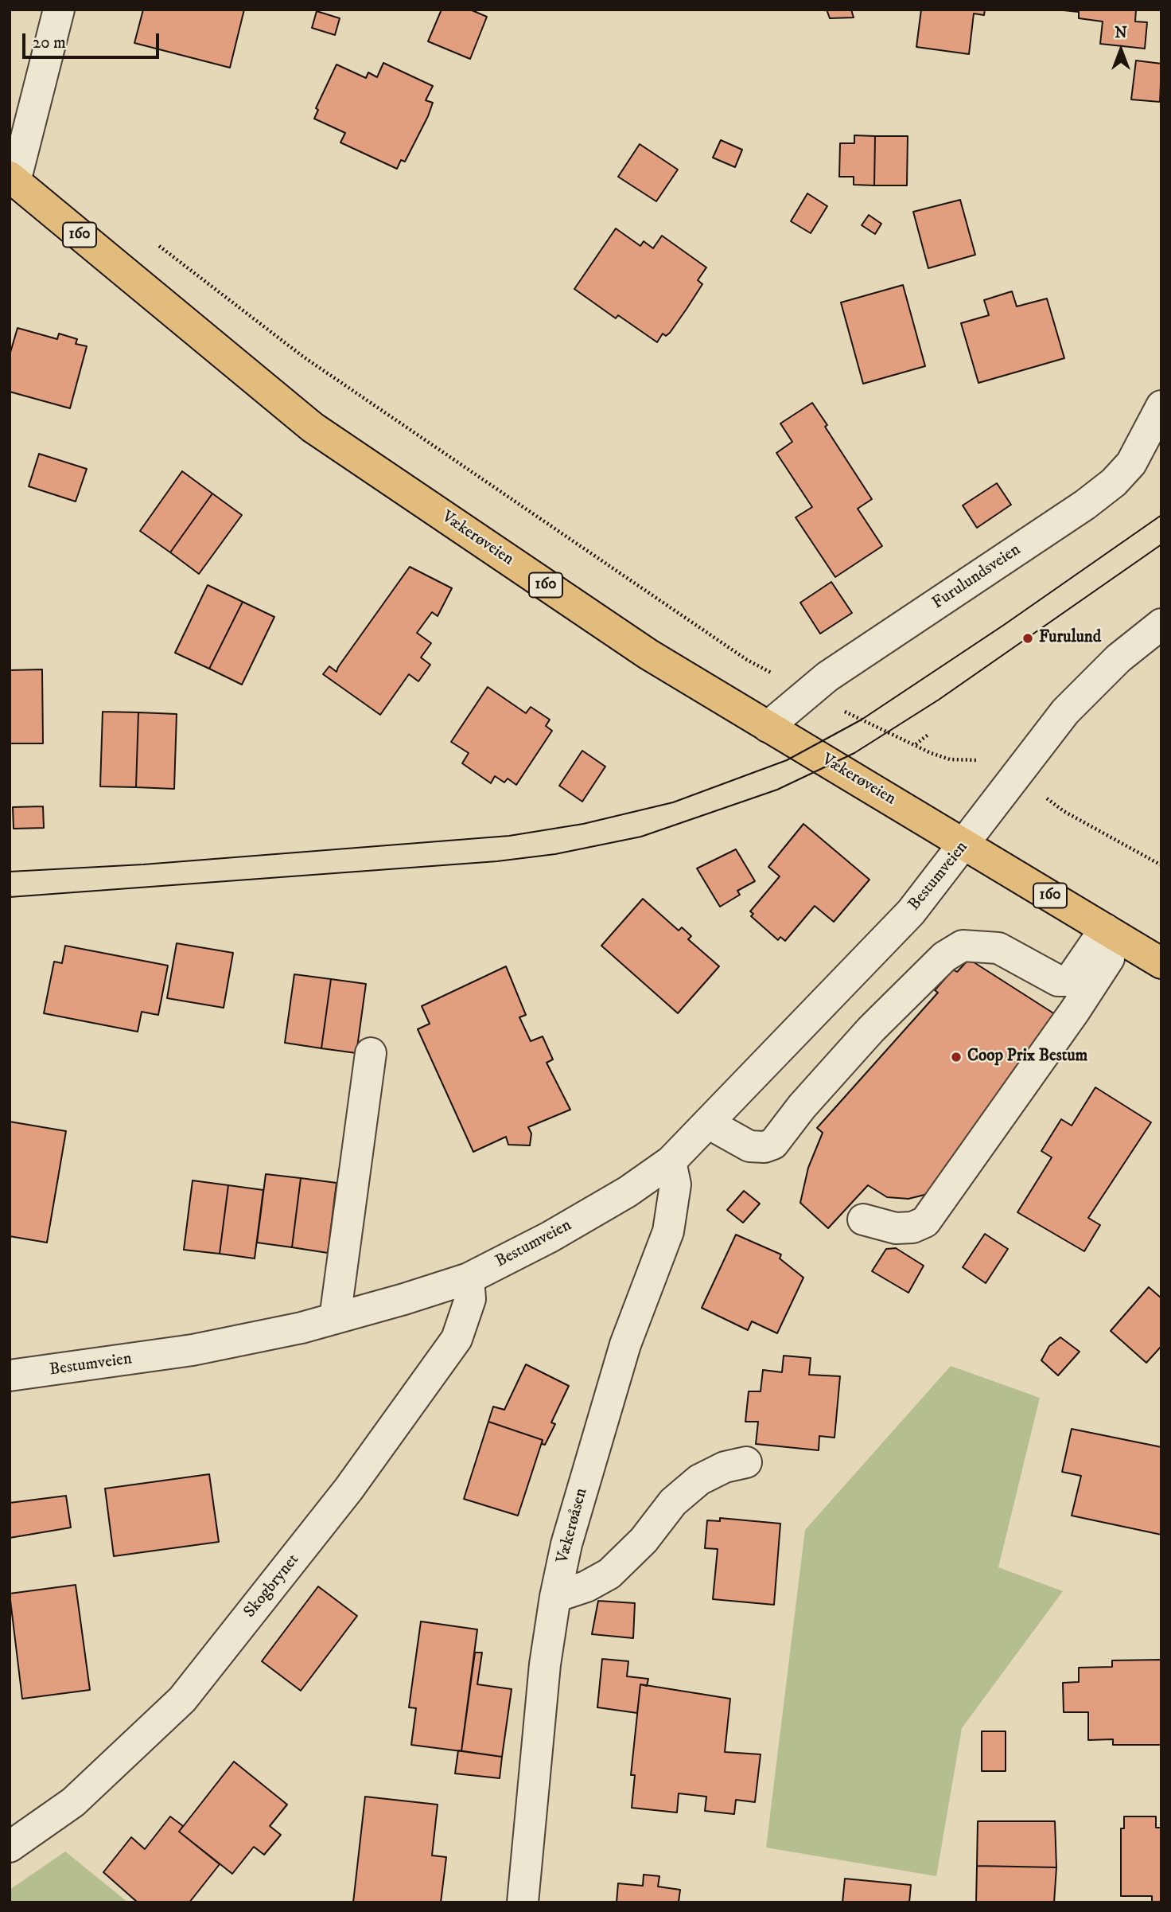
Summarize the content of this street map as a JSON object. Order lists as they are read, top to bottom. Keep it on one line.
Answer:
{"streets":{"main road":["160","Vækerøveien"],"street":["Furulundsveien","Bestumveien","Vækerøåsen","Skogbrynet"]},"crossings":[["Vækerøveien","Furulundsveien"],["Vækerøveien","Bestumveien"],["Bestumveien","Vækerøåsen"],["Bestumveien","Skogbrynet"]],"places":["Furulund","Coop Prix Bestum"],"scale_bar":"20 m","north":"top"}
